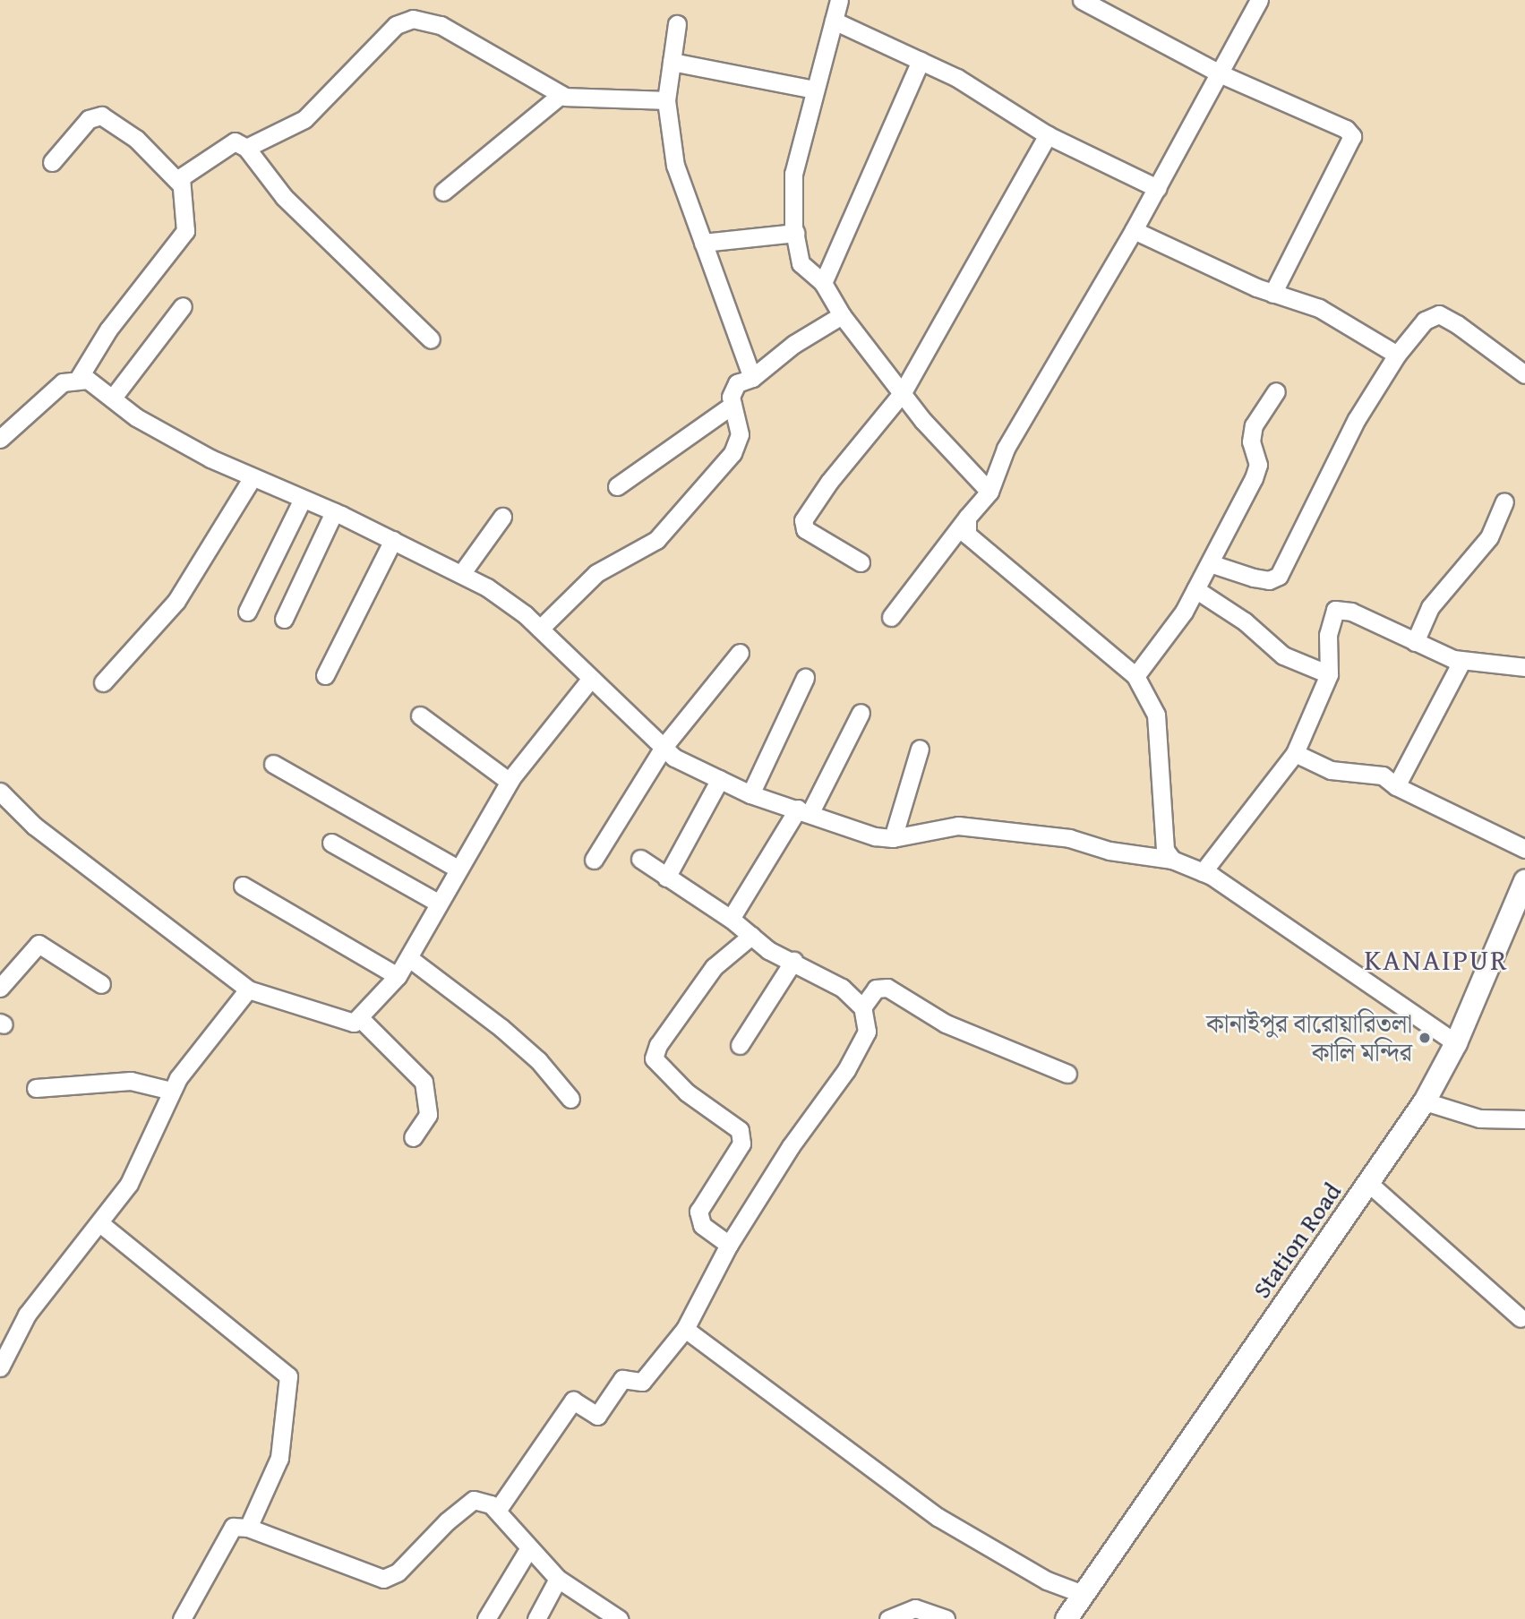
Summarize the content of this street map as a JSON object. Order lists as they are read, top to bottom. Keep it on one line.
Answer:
{"streets":{"main road":["Station Road"]},"districts":["KANAIPUR"],"places":["কানাইপুর বারোয়ারিতলা কালি মন্দির"]}
